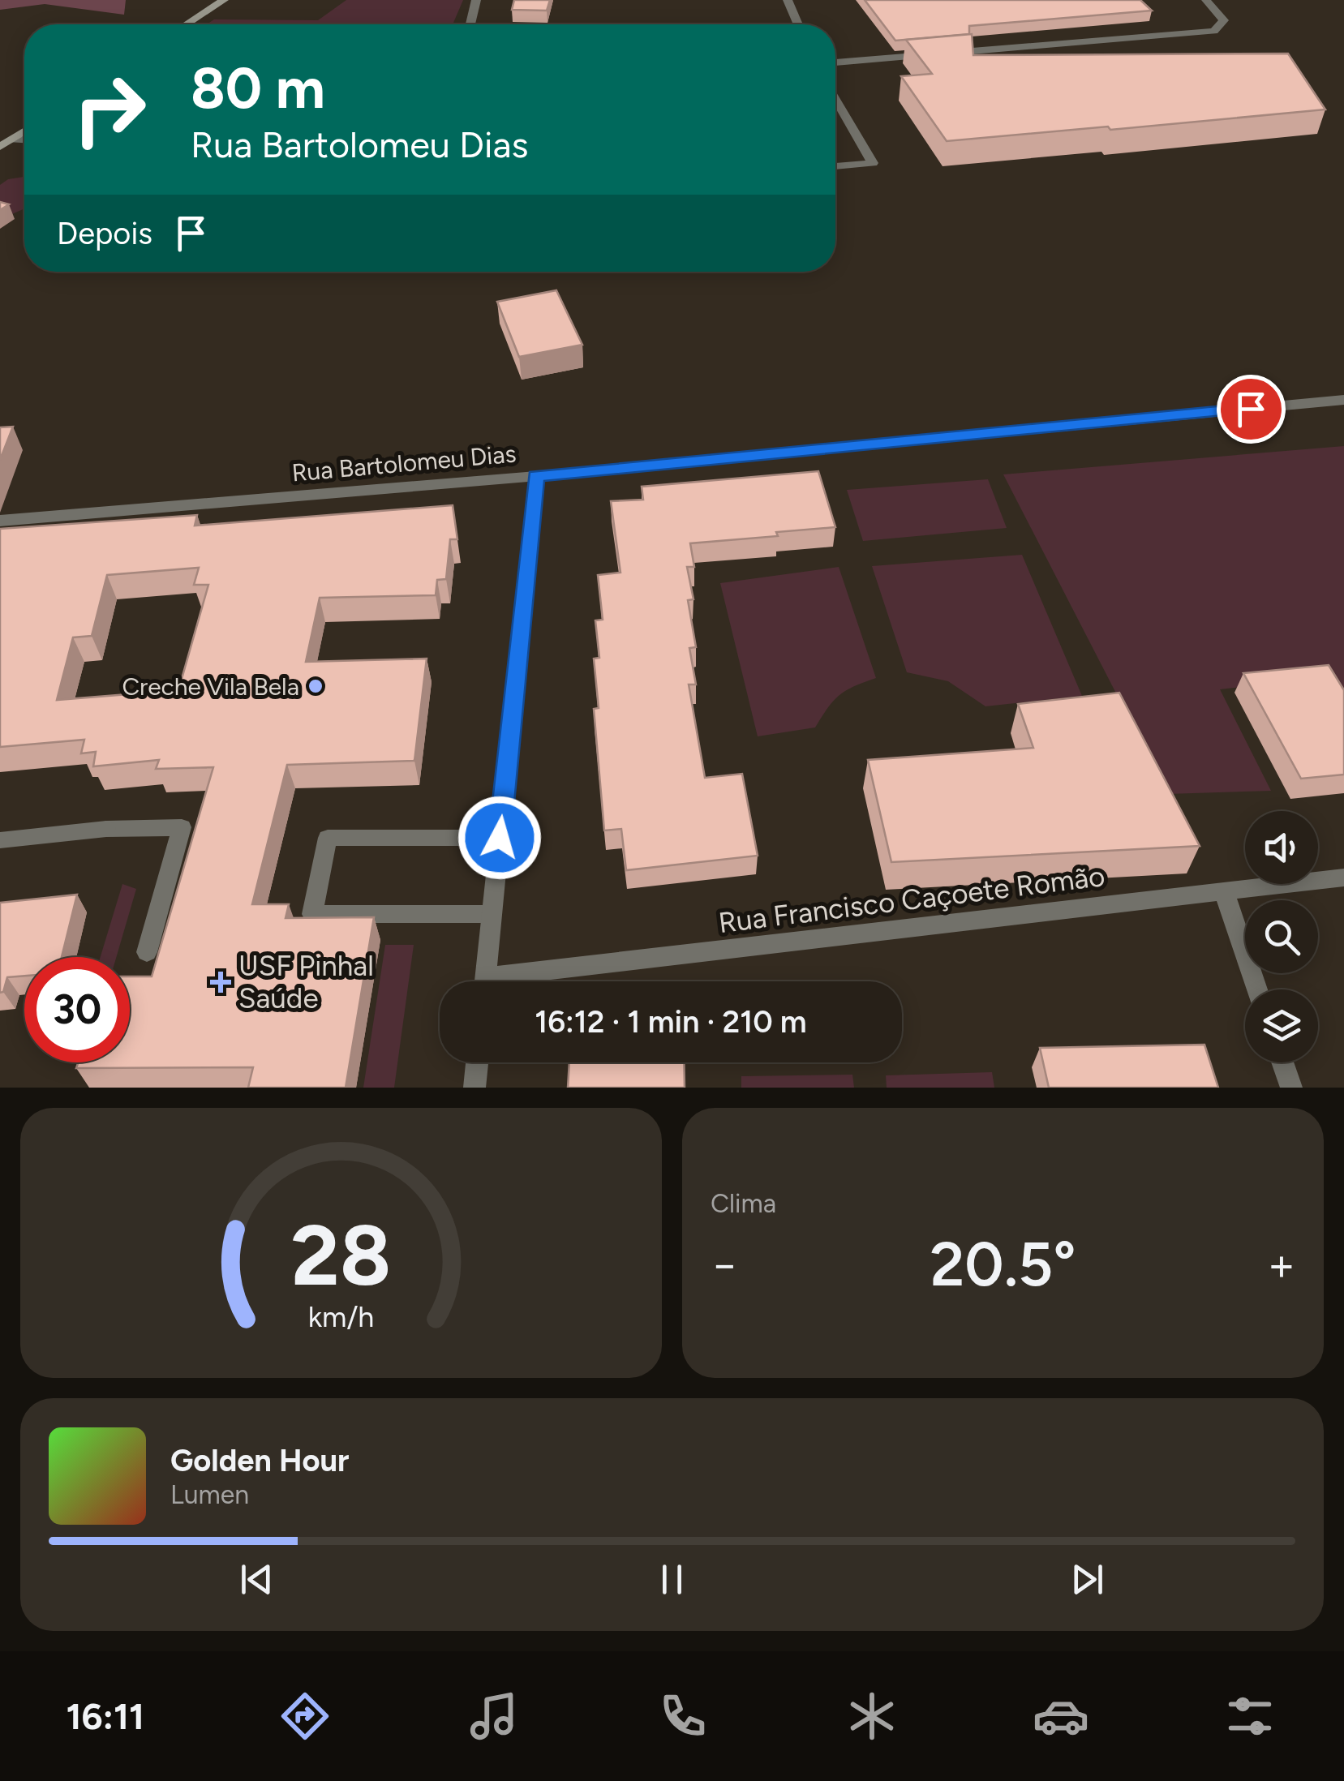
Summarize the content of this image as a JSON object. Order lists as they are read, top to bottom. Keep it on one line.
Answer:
{"streets":{"street":["Rua Bartolomeu Dias","Rua Francisco Caçoete Romão"]},"places":{"other":["Creche Vila Bela"],"health":["USF Pinhal Saúde"]},"page":{"turn":["80 m","Rua Bartolomeu Dias"],"then":"Depois","limit":"30","trip":"16:12 · 1 min · 210 m","tile":"Clima","heat":["−","20.5°","+"],"song":["Golden Hour","Lumen"],"tabs":"16:11","gauge":["28","km/h"]}}
